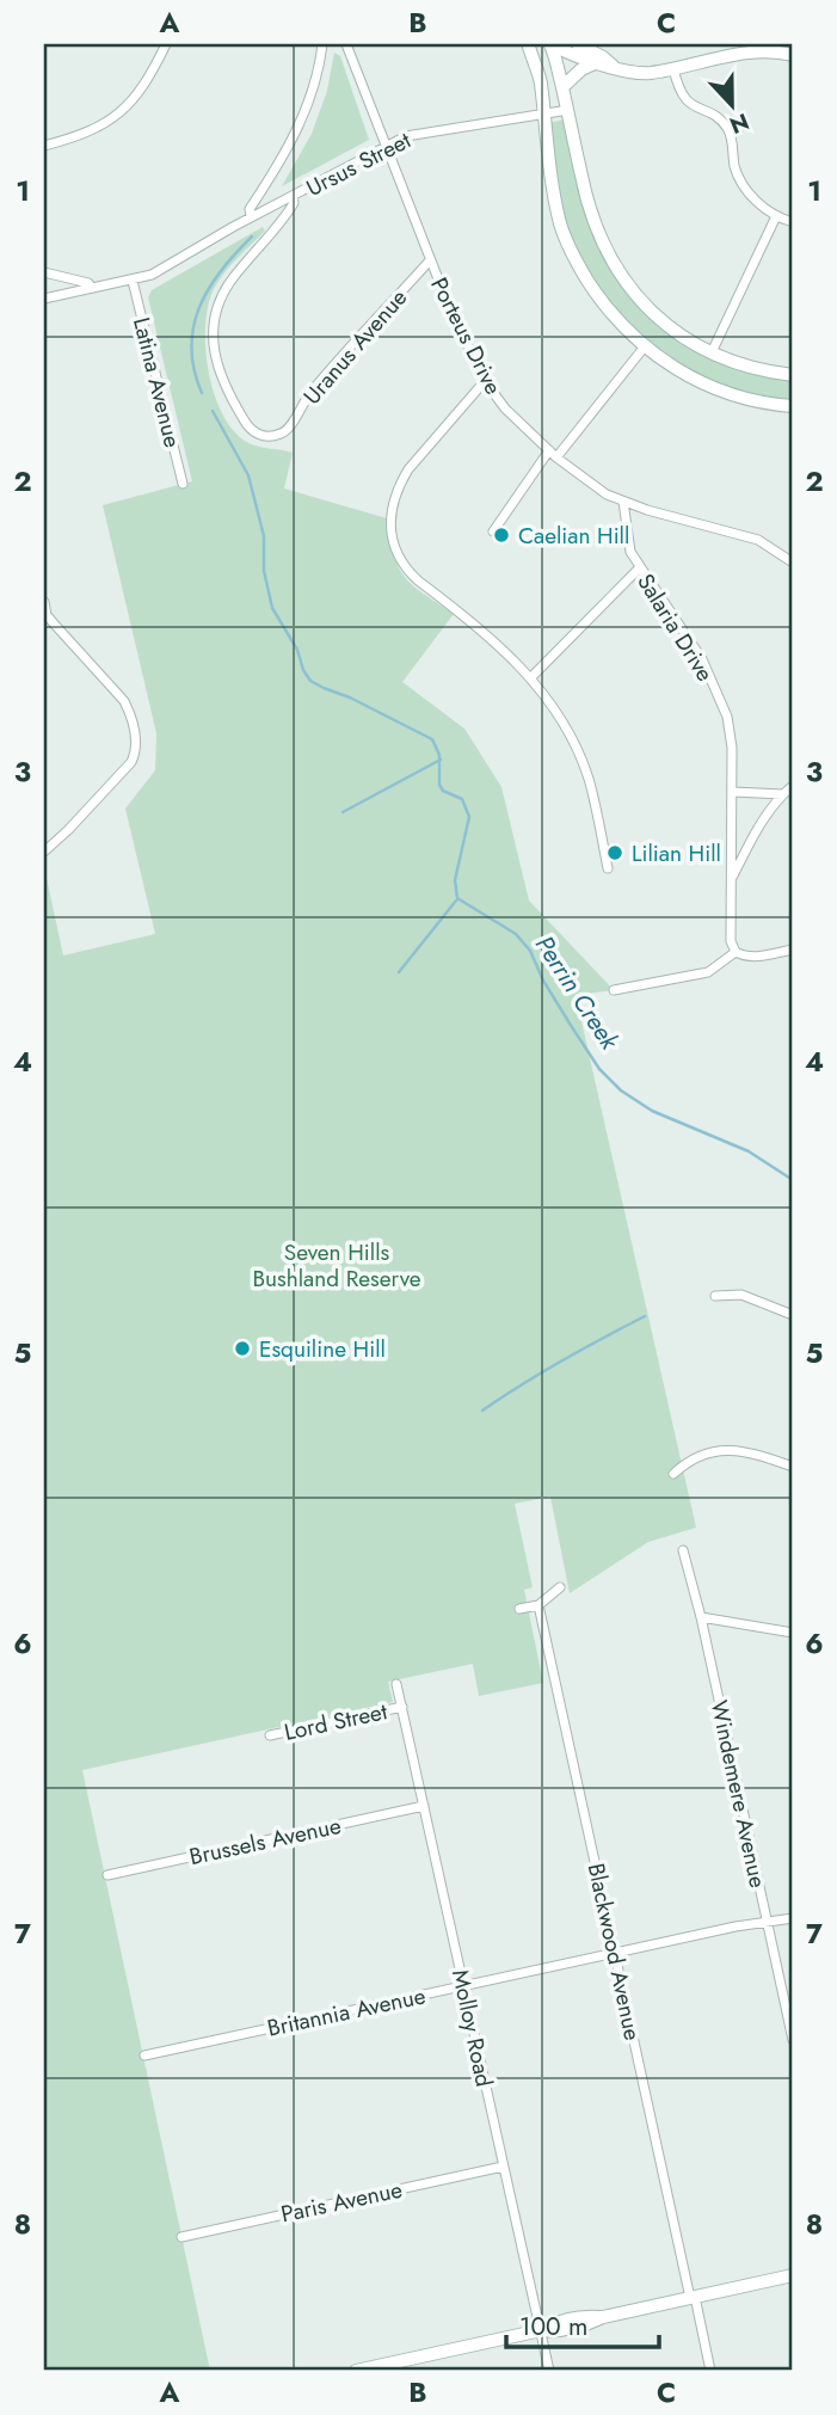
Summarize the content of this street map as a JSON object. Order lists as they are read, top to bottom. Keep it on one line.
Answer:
{"streets":{"street":["Ursus Street","Porteus Drive","Uranus Avenue","Latina Avenue","Salaria Drive","Lord Street","Windemere Avenue","Brussels Avenue","Blackwood Avenue","Britannia Avenue","Molloy Road","Paris Avenue"]},"crossings":[["Ursus Street","Porteus Drive"],["Ursus Street","Uranus Avenue"],["Ursus Street","Latina Avenue"],["Porteus Drive","Uranus Avenue"],["Porteus Drive","Salaria Drive"],["Lord Street","Molloy Road"],["Windemere Avenue","Britannia Avenue"],["Brussels Avenue","Molloy Road"],["Blackwood Avenue","Britannia Avenue"],["Britannia Avenue","Molloy Road"],["Molloy Road","Paris Avenue"]],"water":["Perrin Creek"],"parks":["Seven Hills Bushland Reserve"],"places":["Caelian Hill","Lilian Hill","Esquiline Hill"],"scale_bar":"100 m","north":"bottom","grid":{"columns":["A","B","C"],"rows":["1","2","3","4","5","6","7","8"]}}
